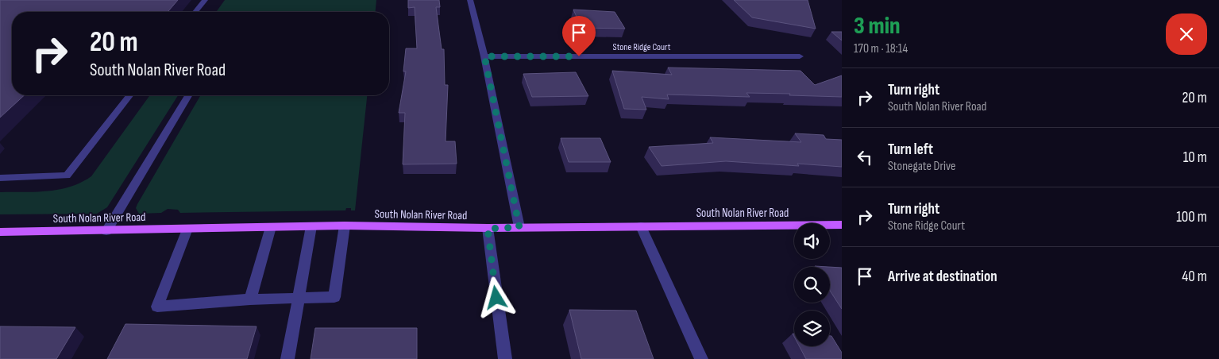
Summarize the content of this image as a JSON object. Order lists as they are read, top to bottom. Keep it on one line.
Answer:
{"streets":{"main road":["South Nolan River Road"],"street":["Stone Ridge Court"]},"page":{"heading":["3 min","170 m · 18:14"],"turn":["20 m","South Nolan River Road"],"list":[{"name":"Turn right","note":"South Nolan River Road","value":"20 m"},{"name":"Turn left","note":"Stonegate Drive","value":"10 m"},{"name":"Turn right","note":"Stone Ridge Court","value":"100 m"},{"name":"Arrive at destination","value":"40 m"}]}}
